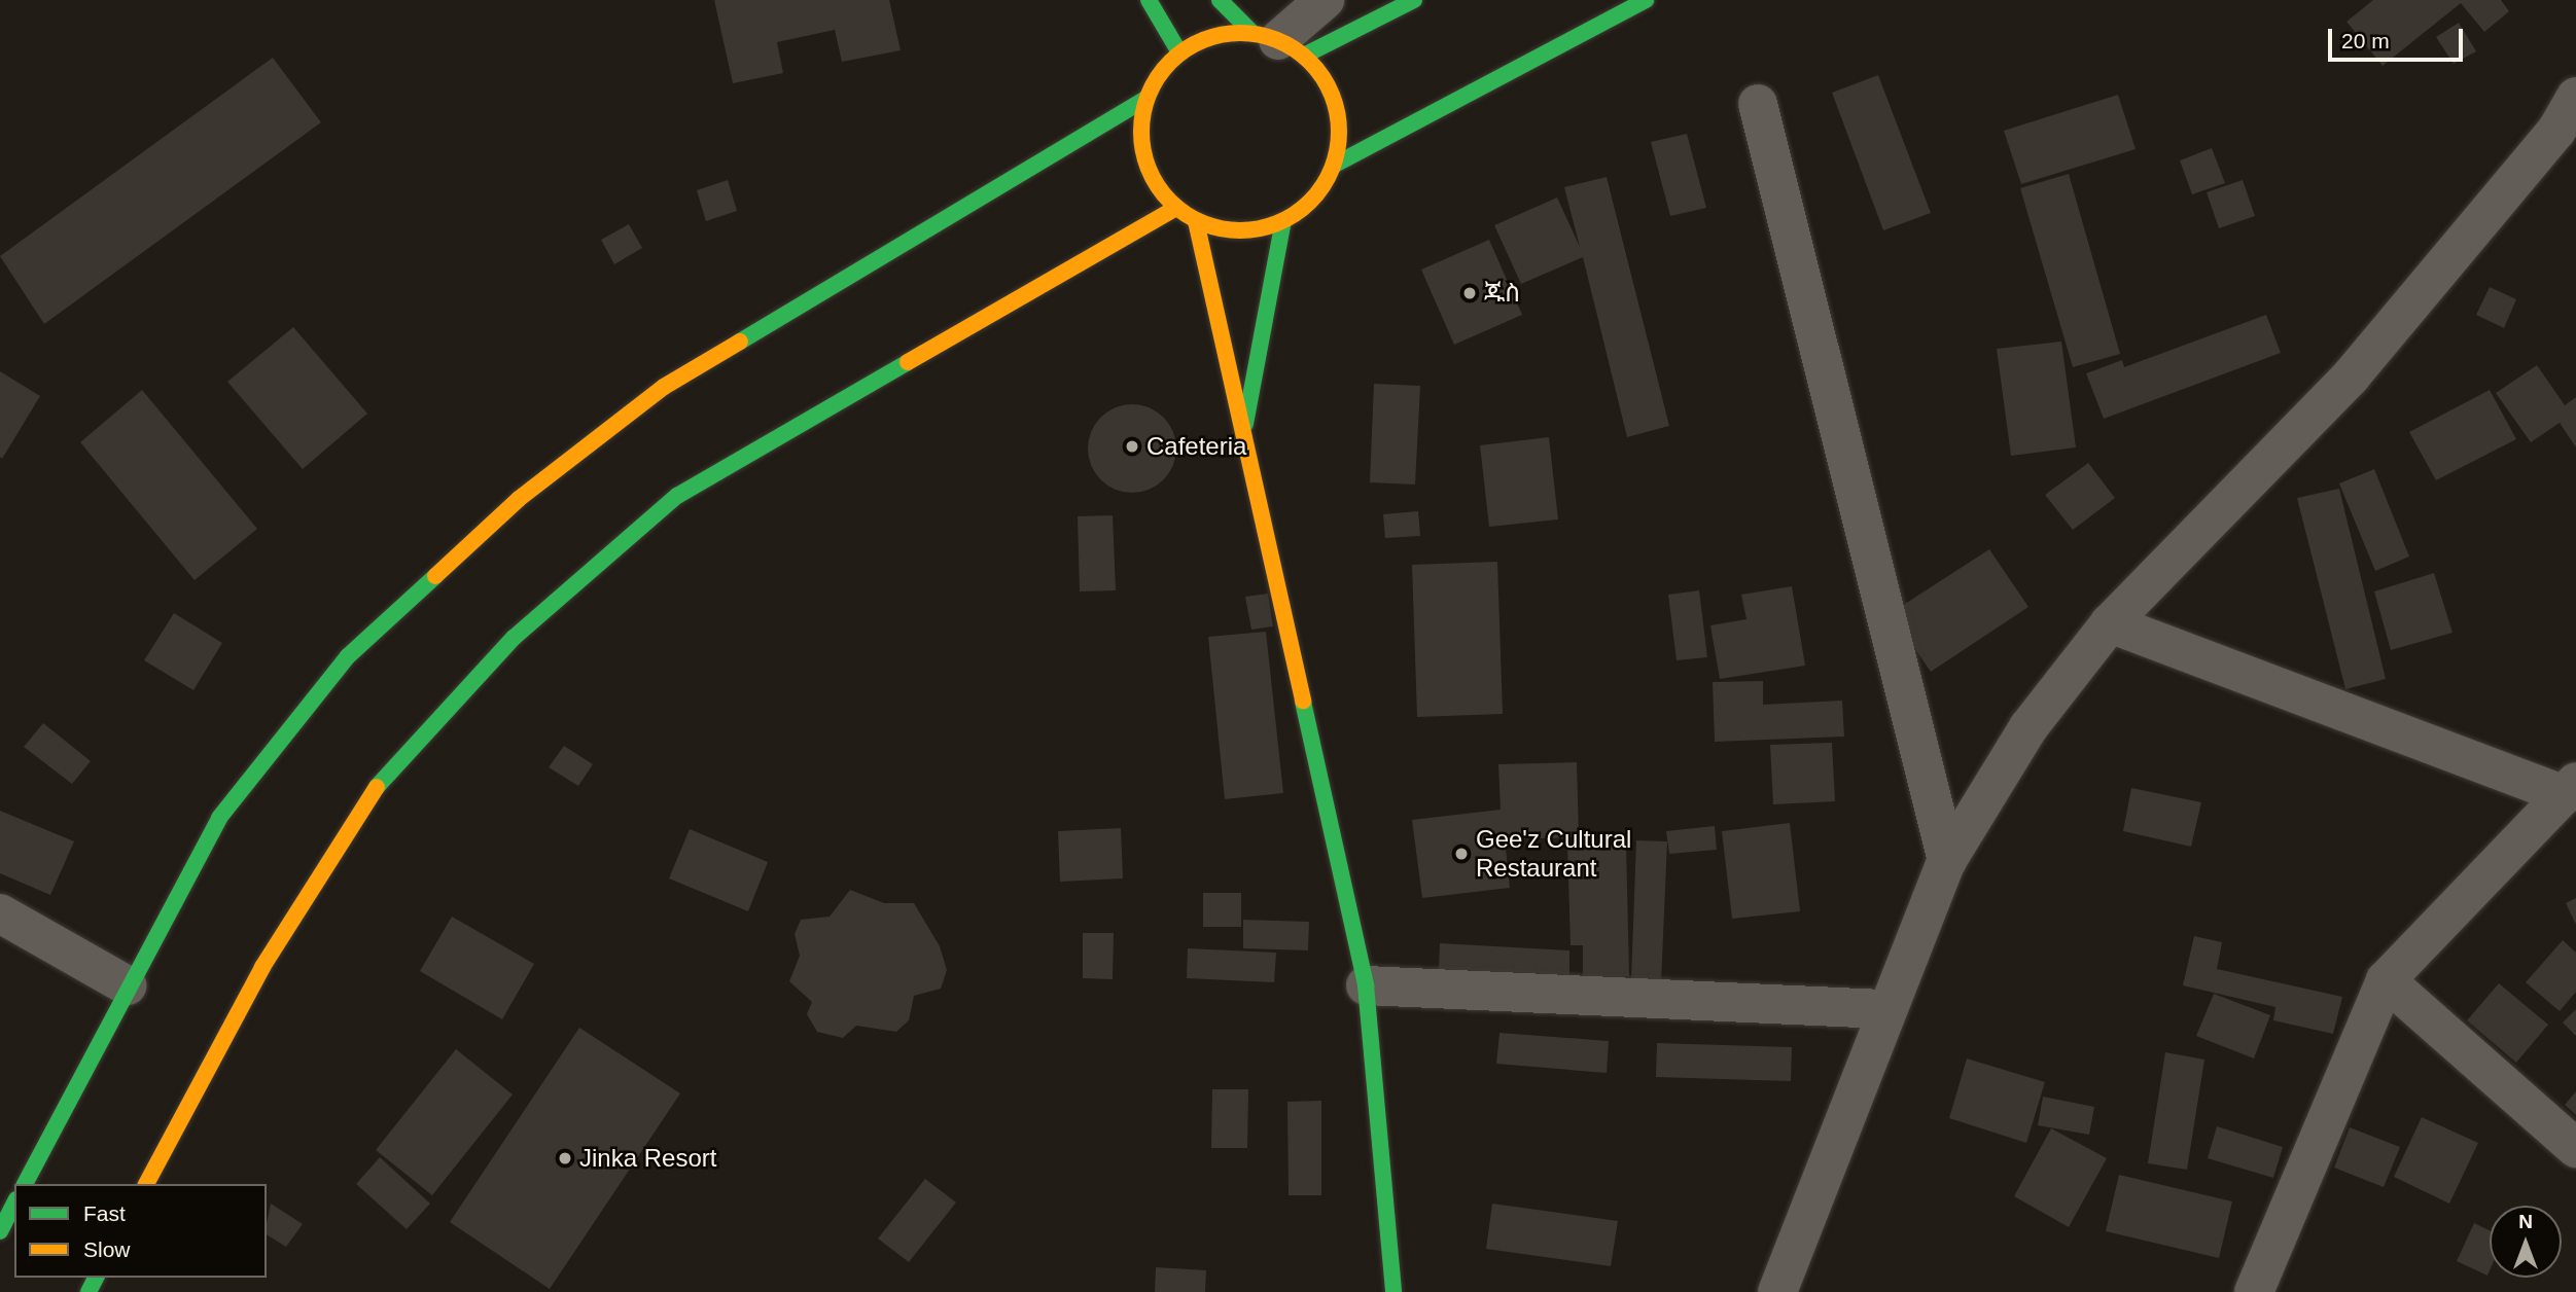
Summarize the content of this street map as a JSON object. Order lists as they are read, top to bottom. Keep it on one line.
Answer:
{"places":["ጁስ","Cafeteria","Gee'z Cultural Restaurant","Jinka Resort"],"legend":["Fast","Slow"],"scale_bar":"20 m","north":"top"}
